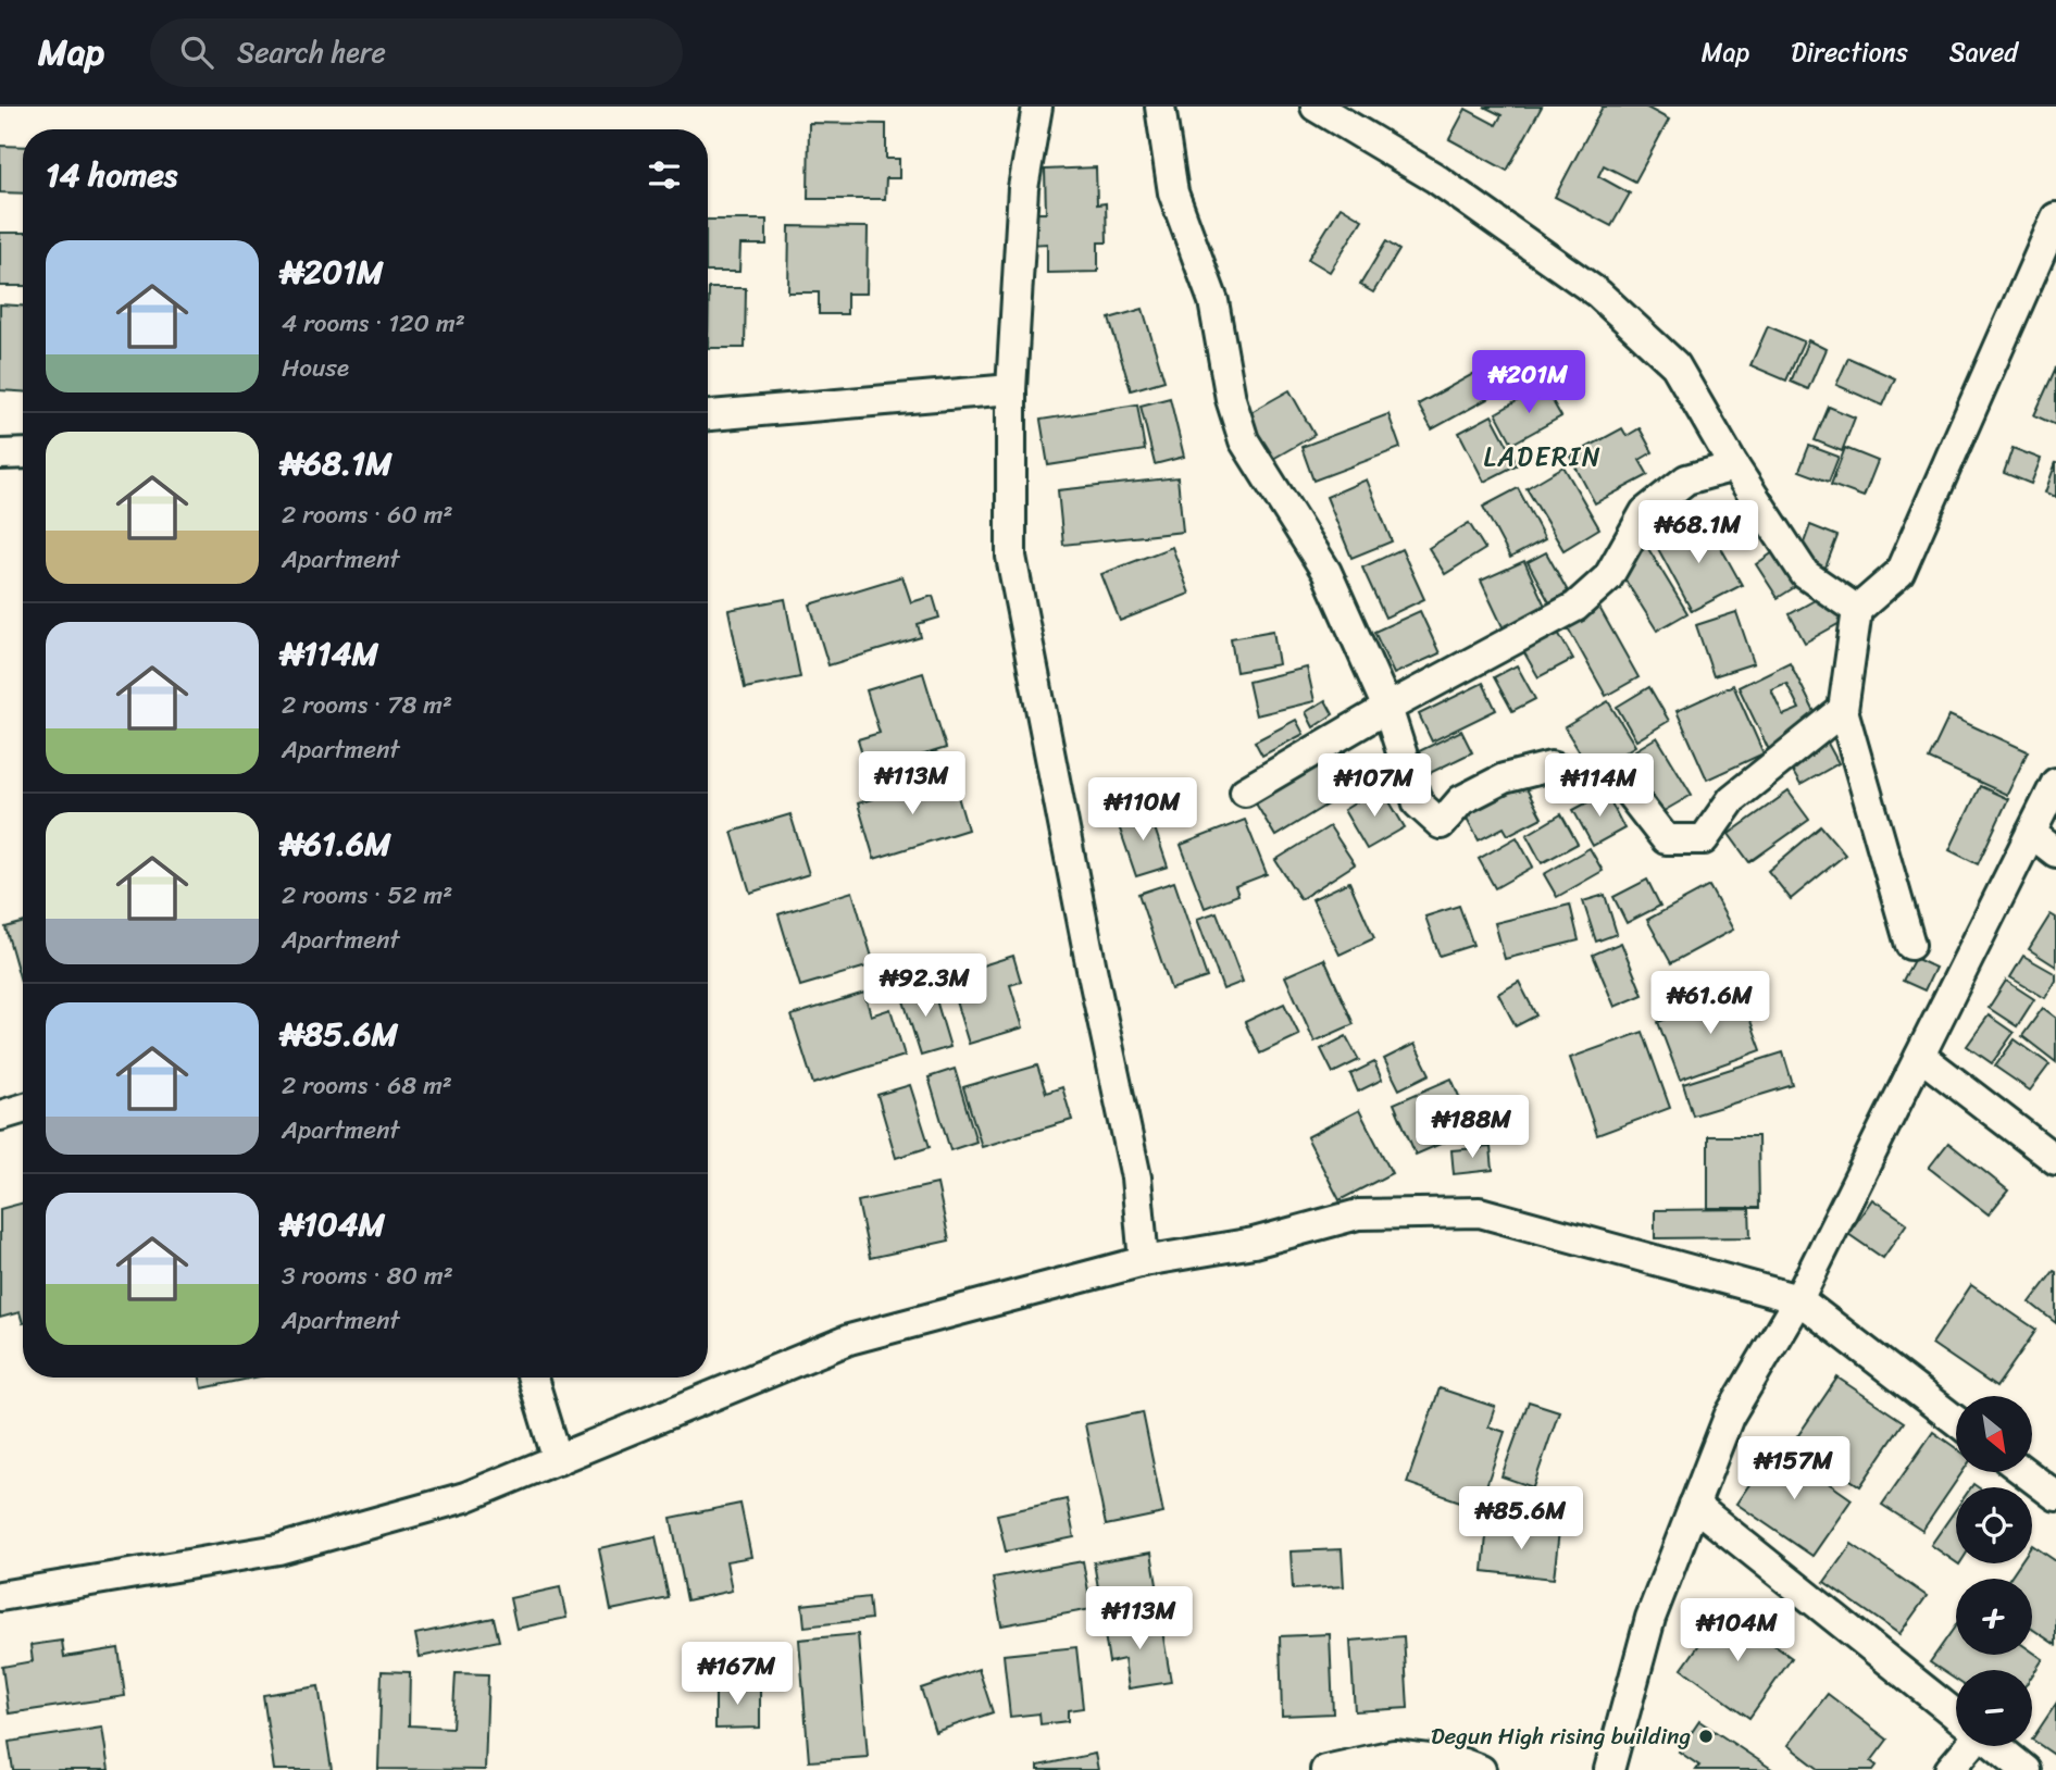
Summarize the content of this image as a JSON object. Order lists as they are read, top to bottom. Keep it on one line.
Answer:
{"districts":["LADERIN"],"places":["Degun High rising building"],"north":"bottom right","page":{"header":"Map","search":"Search here","nav":["Map","Directions","Saved"],"heading":"14 homes","list":[{"name":"₦201M","note":"4 rooms · 120 m² · House"},{"name":"₦68.1M","note":"2 rooms · 60 m² · Apartment"},{"name":"₦114M","note":"2 rooms · 78 m² · Apartment"},{"name":"₦61.6M","note":"2 rooms · 52 m² · Apartment"},{"name":"₦85.6M","note":"2 rooms · 68 m² · Apartment"},{"name":"₦104M","note":"3 rooms · 80 m² · Apartment"}],"price":["₦201M","₦68.1M","₦113M","₦107M","₦114M","₦110M","₦92.3M","₦61.6M","₦188M","₦157M","₦85.6M","₦113M","₦104M","₦167M"],"map_buttons":["+","−"]}}
